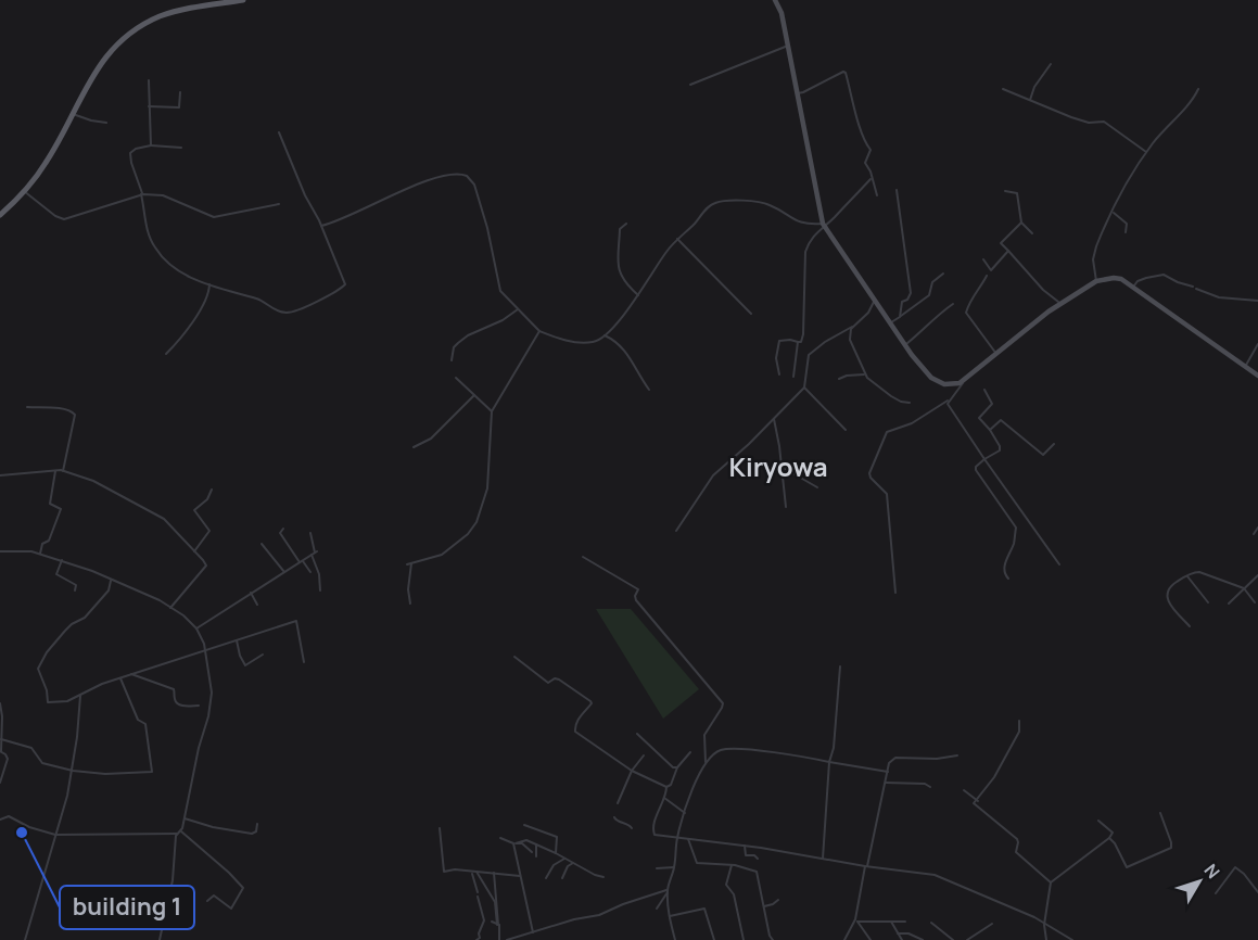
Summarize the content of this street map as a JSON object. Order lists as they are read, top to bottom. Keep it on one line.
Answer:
{"districts":["Kiryowa"],"places":["building 1"],"north":"top right"}
